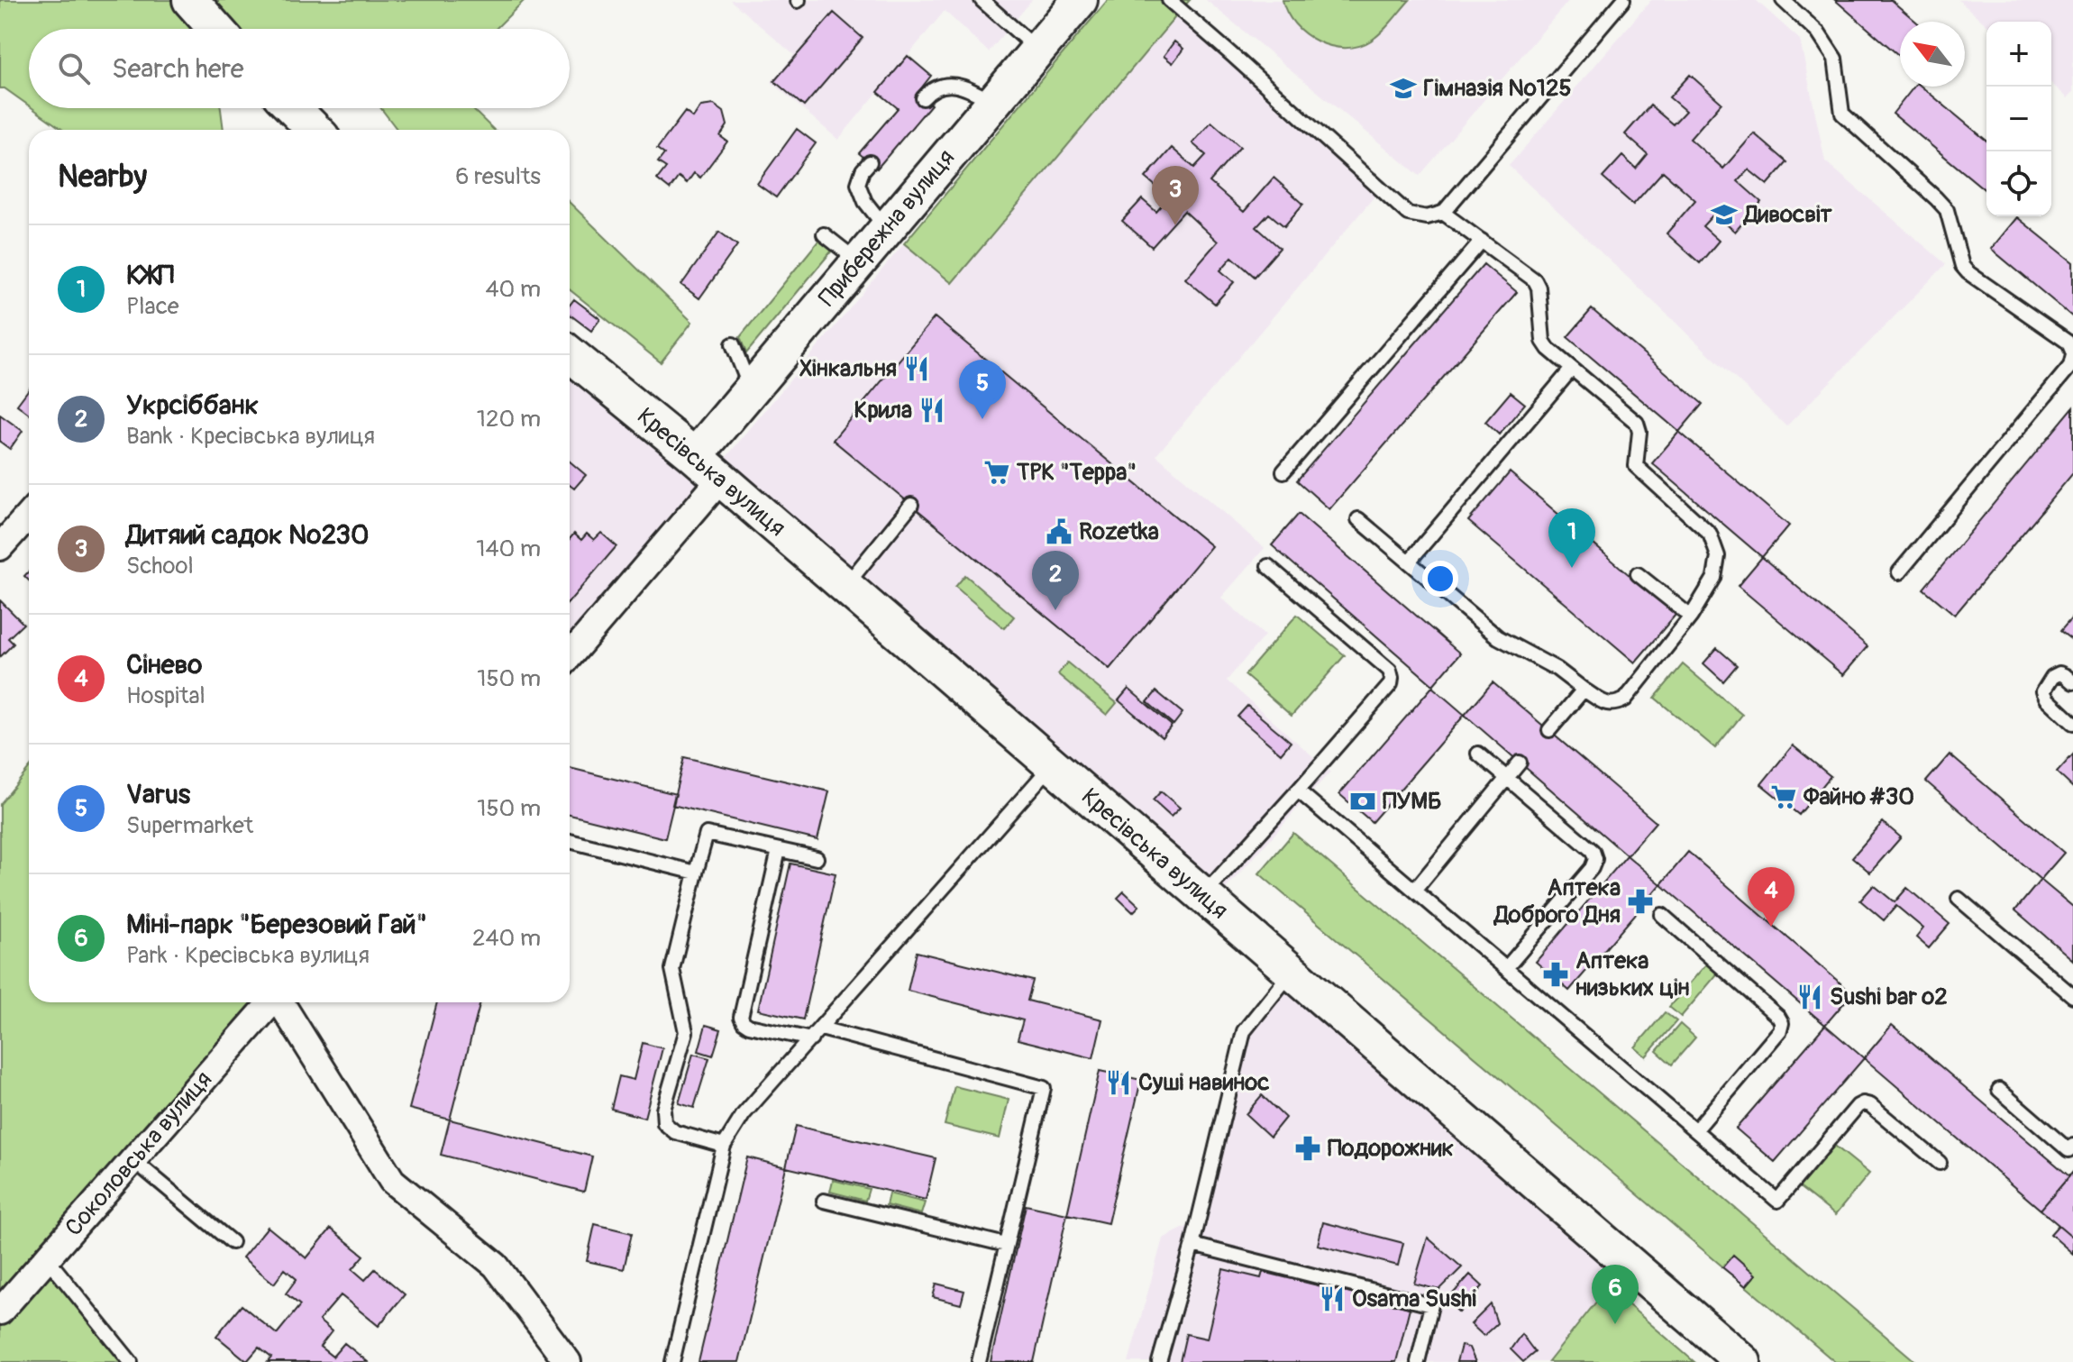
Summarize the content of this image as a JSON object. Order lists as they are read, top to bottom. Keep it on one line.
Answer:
{"streets":{"street":["Прибережна вулиця","Кресівська вулиця","Соколовська вулиця"]},"crossings":[["Прибережна вулиця","Кресівська вулиця"]],"places":{"school or university":["Гімназія №125","Дивосвіт"],"restaurant":["Хінкальня","Крила","Sushi bar o2","Суші навинос","Osama Sushi"],"supermarket":["ТРК \"Терра\"","Файно #30"],"public building":["Rozetka"],"bank":["ПУМБ"],"pharmacy":["Аптека Доброго Дня","Аптека низьких цін","Подорожник"]},"north":"top left","page":{"map_buttons":["+","−"],"search":"Search here","heading":["Nearby","6 results"],"pins":["3","5","1","2","4","6"],"list":[{"mark":"1","name":"КЖП","note":"Place","value":"40 m"},{"mark":"2","name":"Укрсіббанк","note":"Bank · Кресівська вулиця","value":"120 m"},{"mark":"3","name":"Дитяий садок №230","note":"School","value":"140 m"},{"mark":"4","name":"Сінево","note":"Hospital","value":"150 m"},{"mark":"5","name":"Varus","note":"Supermarket","value":"150 m"},{"mark":"6","name":"Міні-парк \"Березовий Гай\"","note":"Park · Кресівська вулиця","value":"240 m"}]}}
